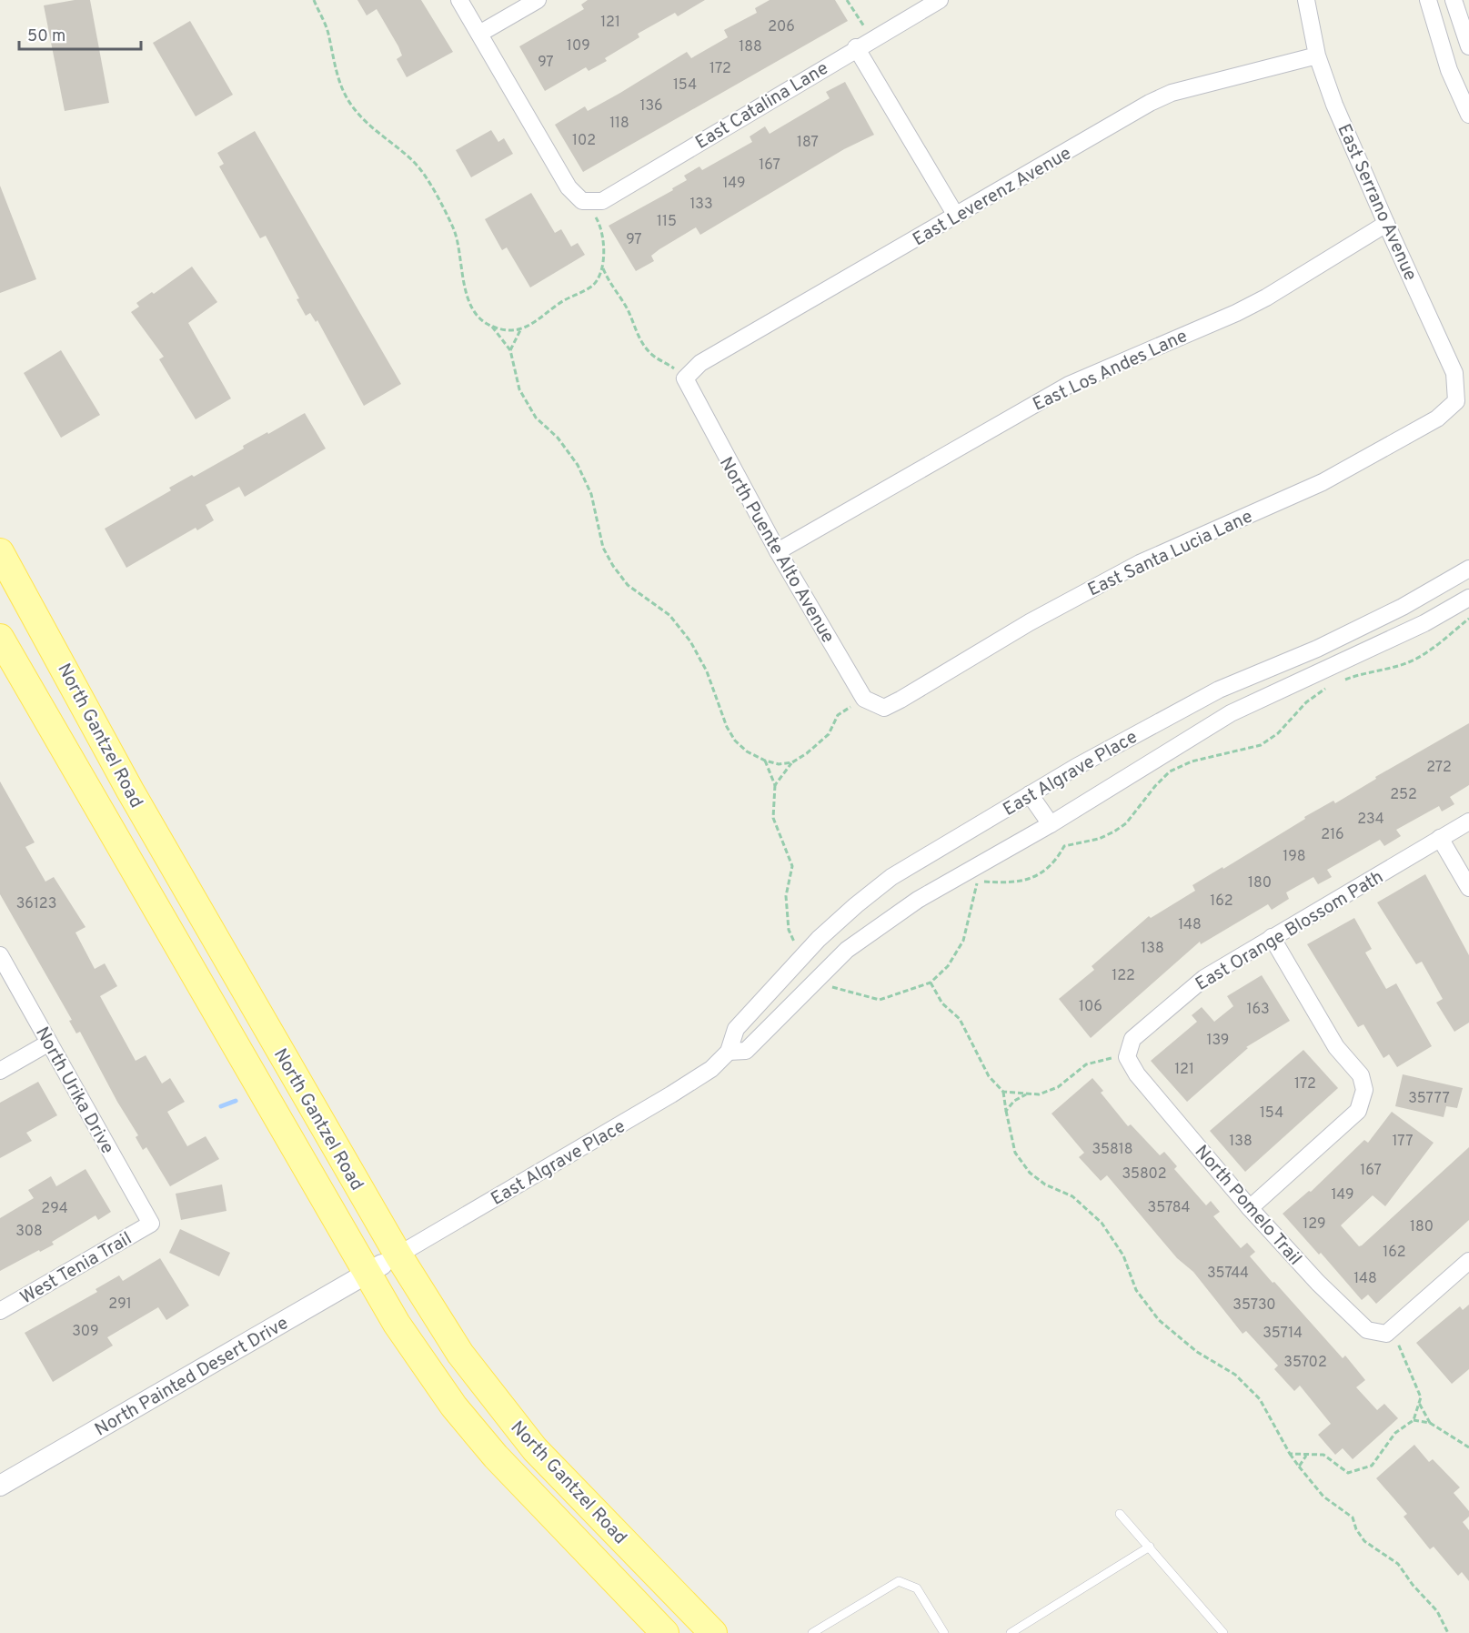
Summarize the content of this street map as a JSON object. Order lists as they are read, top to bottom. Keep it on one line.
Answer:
{"streets":{"main road":["North Gantzel Road"],"street":["East Catalina Lane","East Leverenz Avenue","East Serrano Avenue","East Los Andes Lane","North Puente Alto Avenue","East Santa Lucia Lane","East Algrave Place","East Orange Blossom Path","North Urika Drive","North Pomelo Trail","West Tenia Trail","North Painted Desert Drive"]},"crossings":[["East Leverenz Avenue","East Serrano Avenue"],["East Leverenz Avenue","North Puente Alto Avenue"],["East Serrano Avenue","East Los Andes Lane"],["East Serrano Avenue","East Santa Lucia Lane"],["East Los Andes Lane","North Puente Alto Avenue"],["North Puente Alto Avenue","East Santa Lucia Lane"],["North Gantzel Road","East Algrave Place"],["North Gantzel Road","North Painted Desert Drive"],["East Algrave Place","North Painted Desert Drive"],["East Orange Blossom Path","North Pomelo Trail"],["North Urika Drive","West Tenia Trail"]],"house_numbers":["121","206","109","188","97","172","154","136","118","102","187","167","149","133","115","97","272","252","234","216","198","180","162","36123","148","138","122","106","163","139","121","172","35777","154","138","177","35818","167","35802","149","35784","294","129","180","308","162","35744","148","291","35730","309","35714","35702"],"scale_bar":"50 m"}
